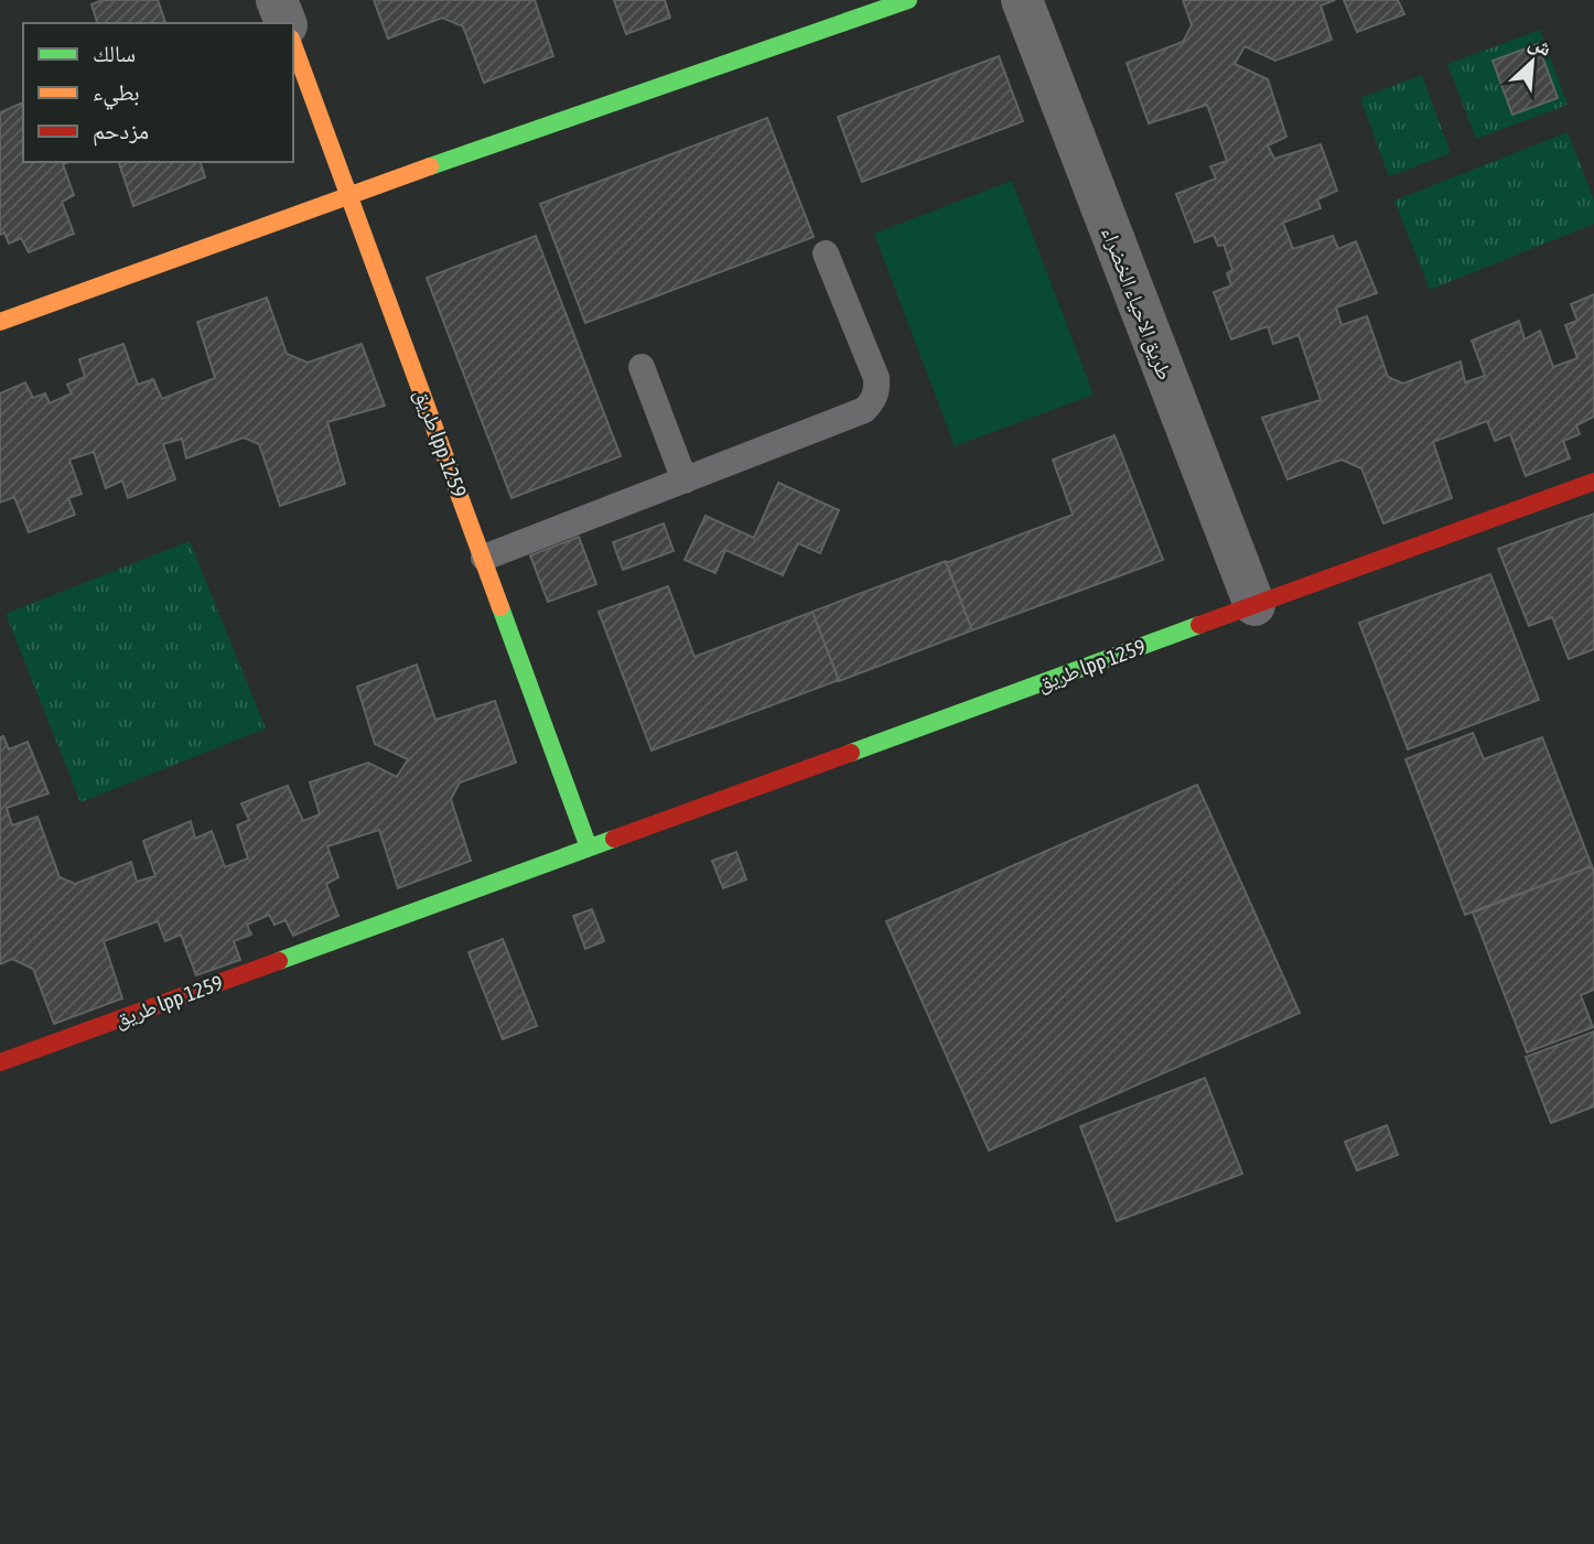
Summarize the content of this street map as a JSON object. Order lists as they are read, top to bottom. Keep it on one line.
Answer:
{"streets":{"street":["طريق الاحياء الخضراء","طريق lpp 1259"]},"crossings":[["طريق الاحياء الخضراء","طريق lpp 1259"]],"legend":["سالك","بطيء","مزدحم"],"north":"top right"}
